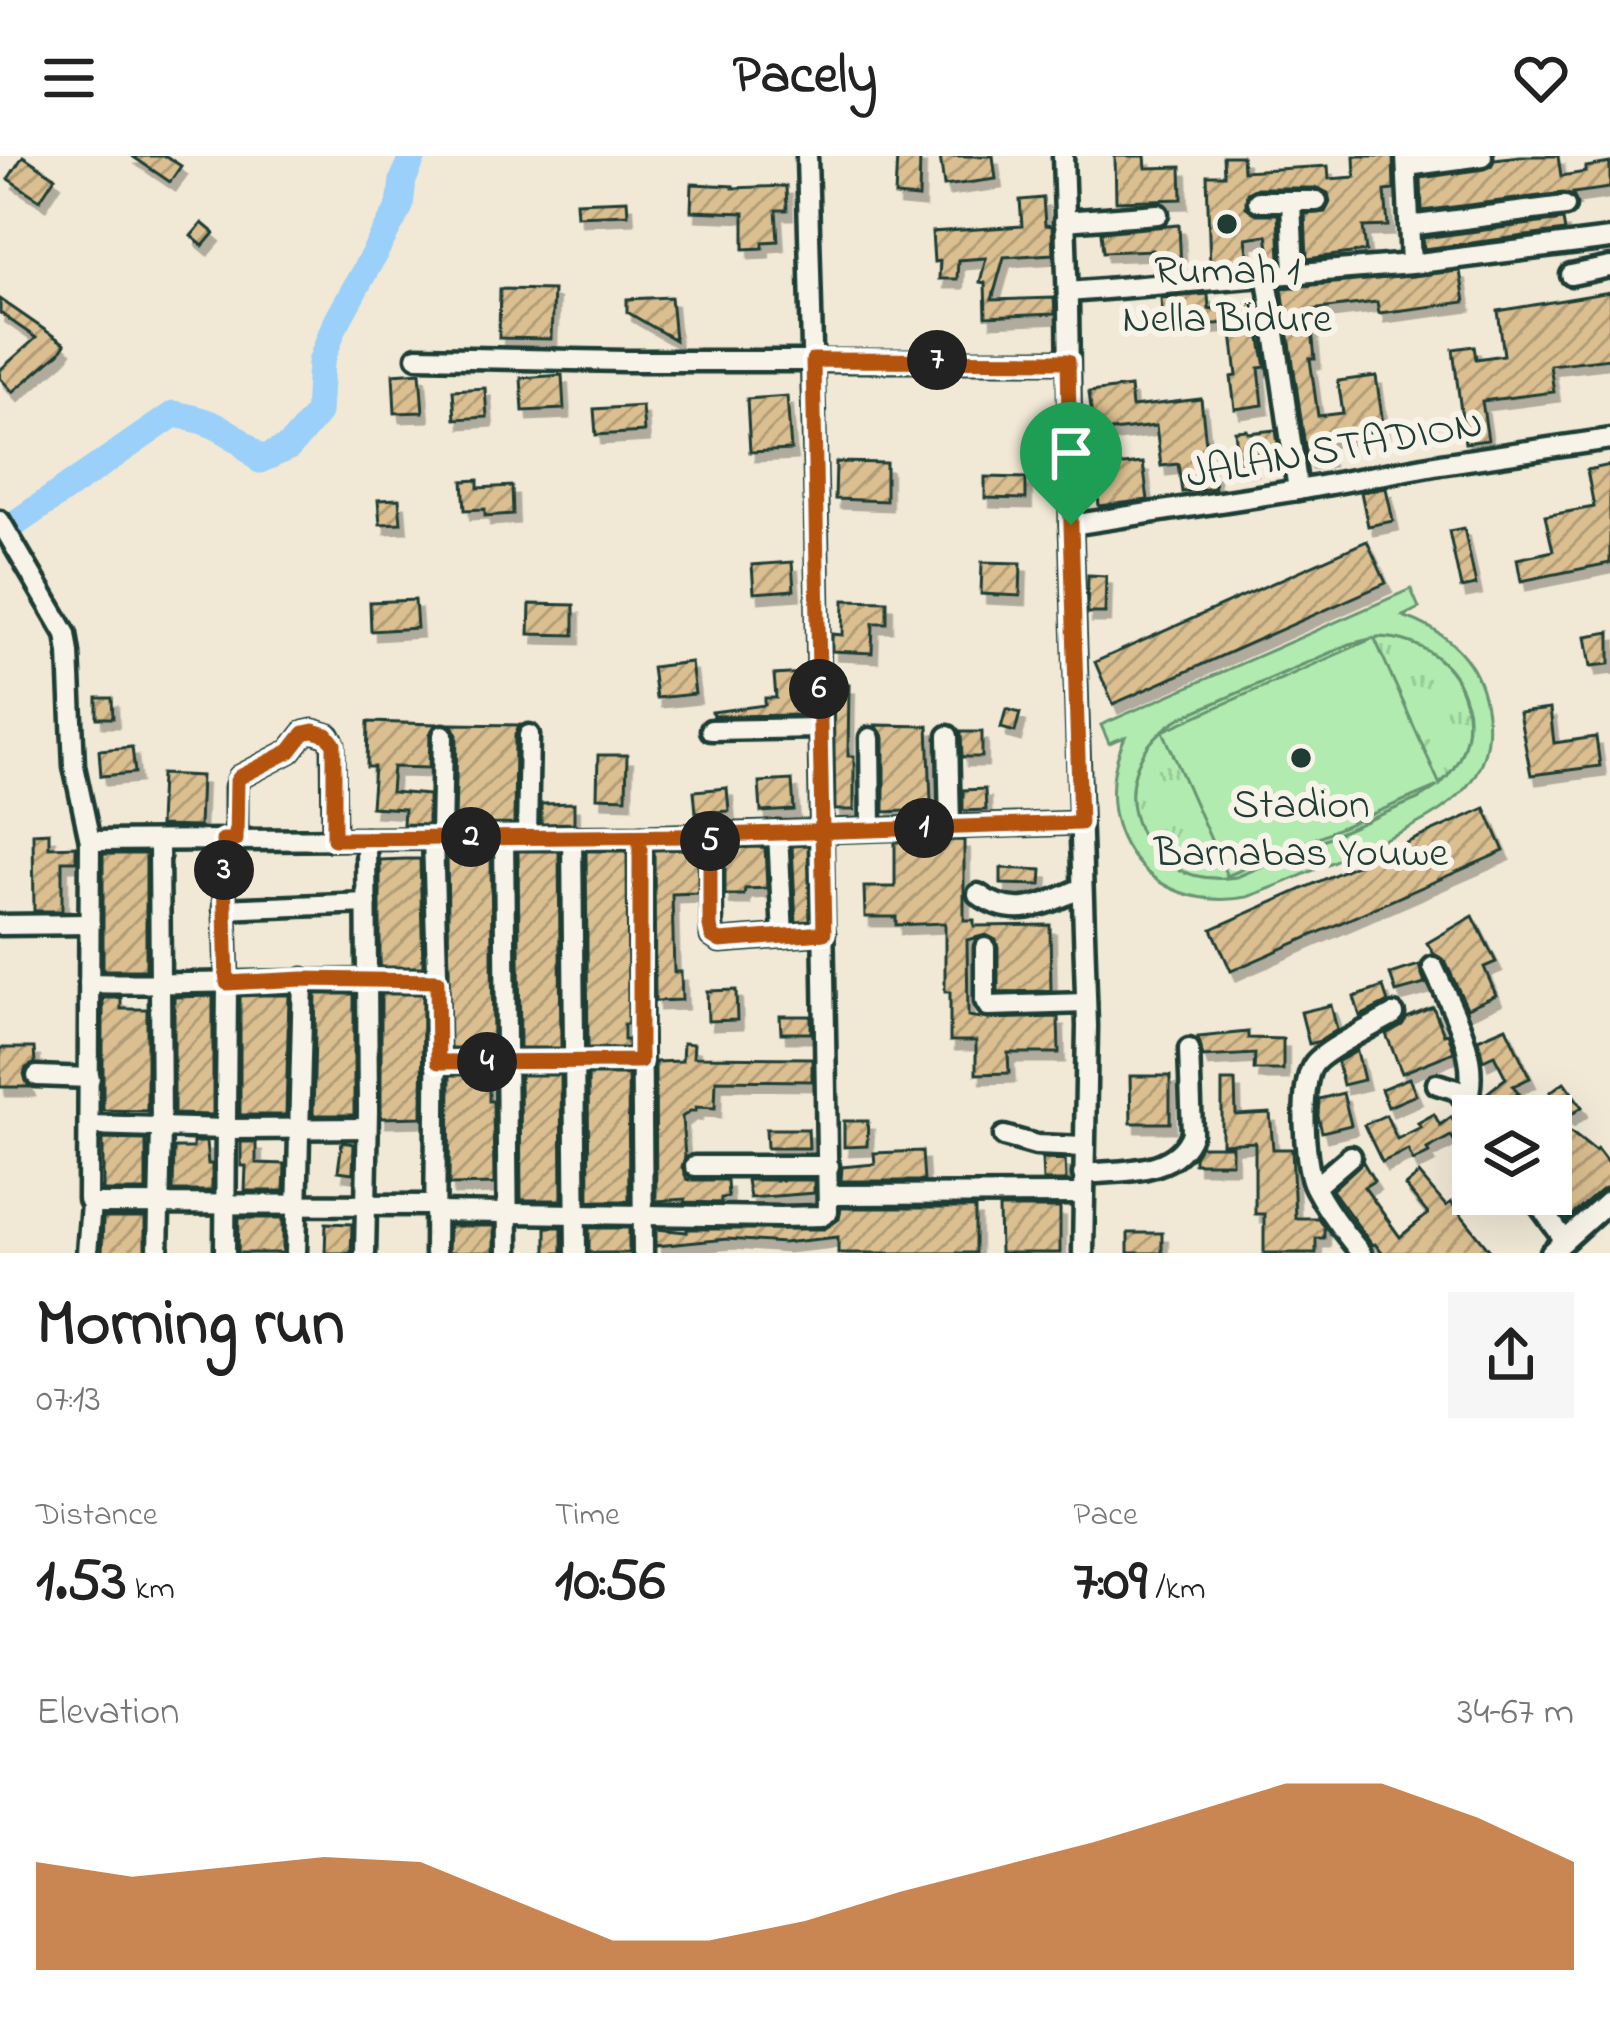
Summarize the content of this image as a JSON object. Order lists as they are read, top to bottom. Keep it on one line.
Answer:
{"streets":{"street":["JALAN STADION"]},"places":["Rumah 1 Nella Bidure","Stadion Barnabas Youwe"],"page":{"header":"Pacely","pins":["7","6","1","2","5","3","4"],"heading":["Morning run","07:13"],"stats":[["Distance","1.53 km"],["Time","10:56"],["Pace","7:09 /km"]],"chart":["Elevation","34–67 m"]}}
